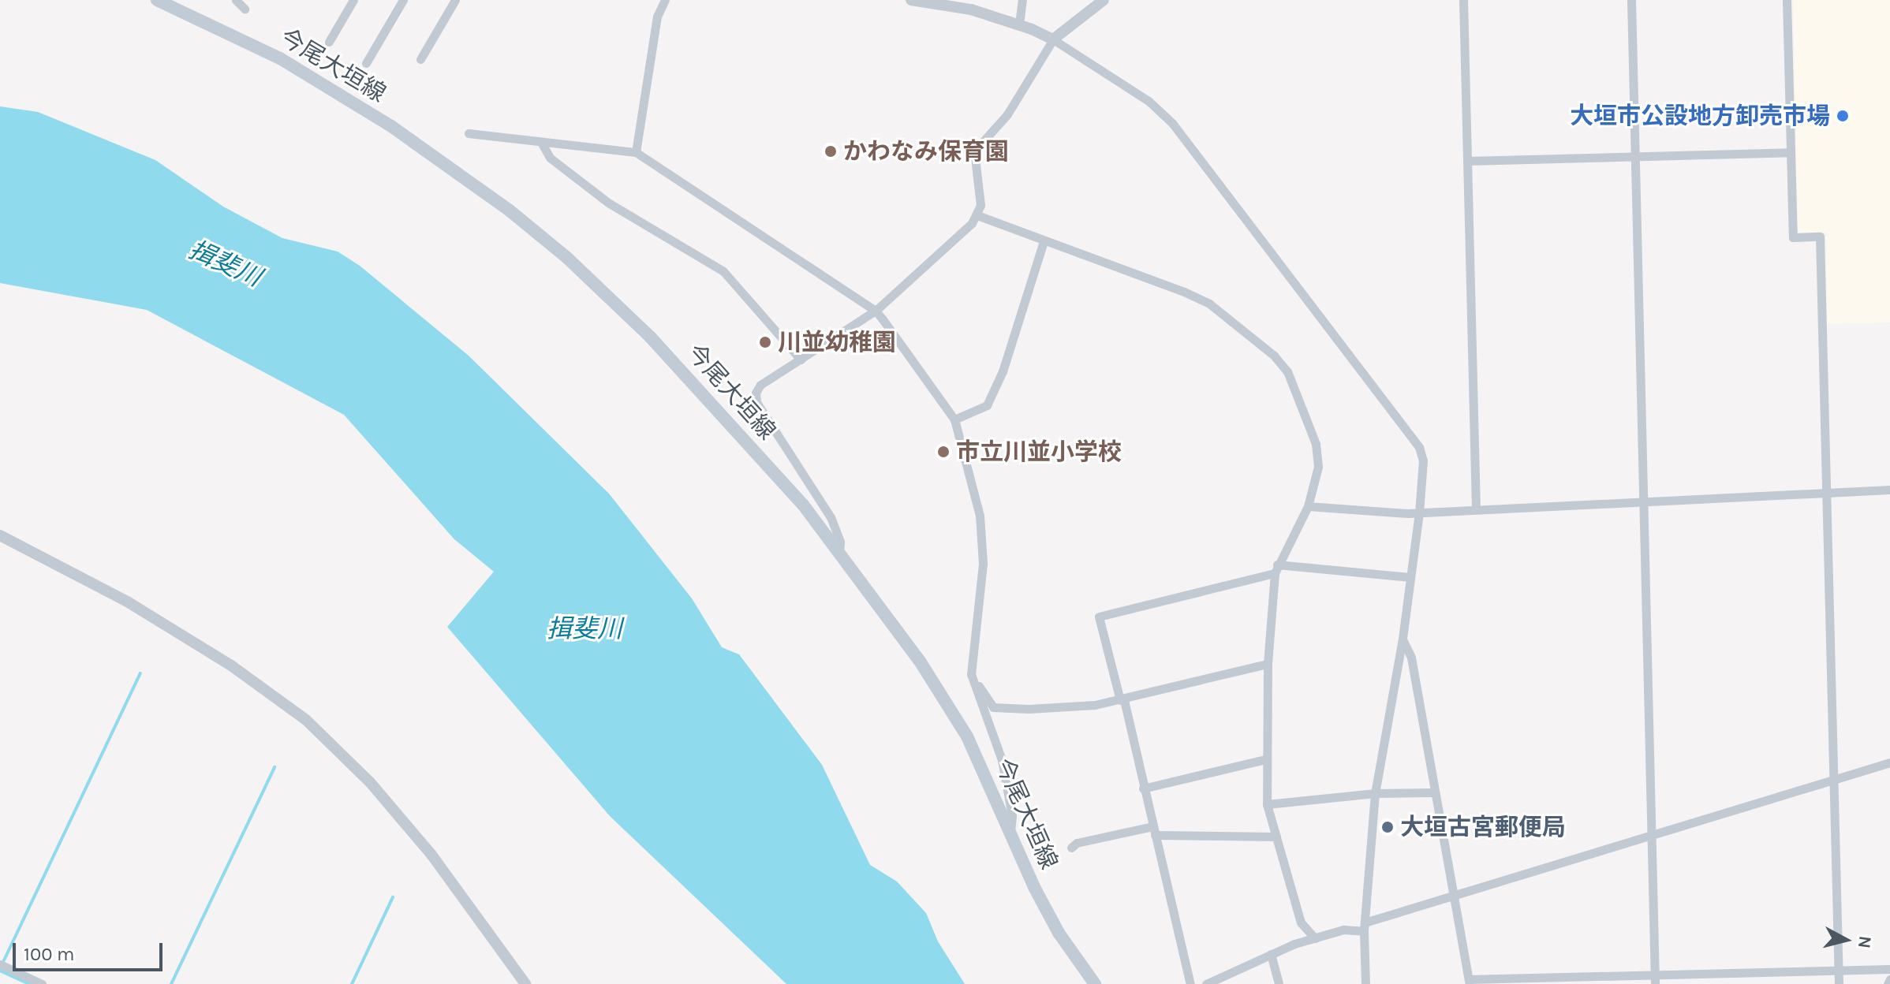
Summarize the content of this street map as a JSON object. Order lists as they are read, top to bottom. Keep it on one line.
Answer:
{"streets":{"main road":["今尾大垣線"]},"water":["揖斐川"],"places":["大垣市公設地方卸売市場","かわなみ保育園","川並幼稚園","市立川並小学校","大垣古宮郵便局"],"scale_bar":"100 m","north":"right"}
